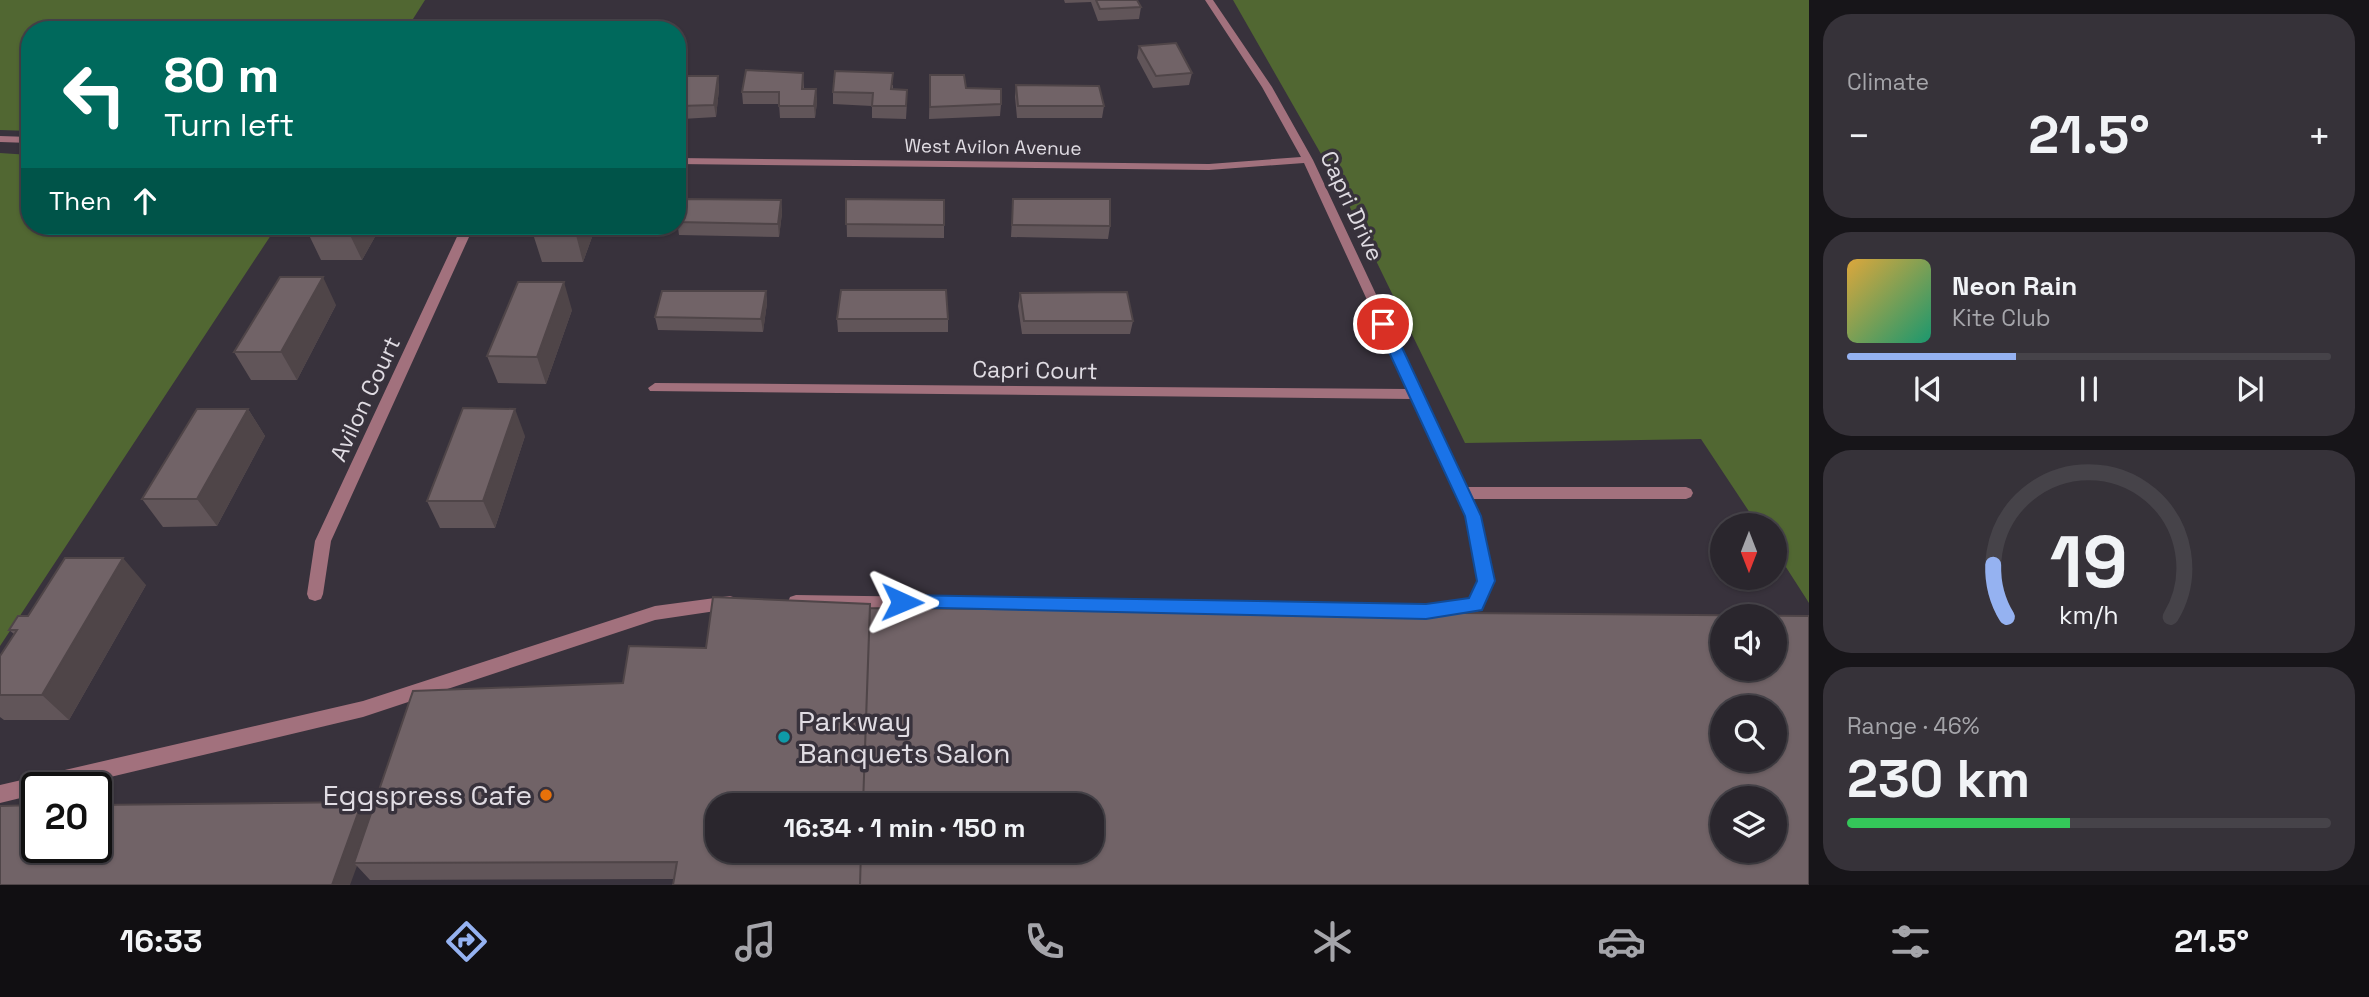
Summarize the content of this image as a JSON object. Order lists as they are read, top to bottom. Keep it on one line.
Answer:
{"streets":{"street":["West Avilon Avenue","Capri Drive","Capri Court","Avilon Court"]},"crossings":[["West Avilon Avenue","Capri Drive"],["Capri Drive","Capri Court"]],"places":["Parkway Banquets Salon","Eggspress Cafe"],"north":"bottom","page":{"tile":["Climate",["Range · 46%","230 km"]],"turn":["80 m","Turn left"],"heat":["−","21.5°","+"],"then":"Then","song":["Neon Rain","Kite Club"],"limit":"20","trip":"16:34 · 1 min · 150 m","tabs":["16:33","21.5°"],"gauge":["19","km/h"]}}
